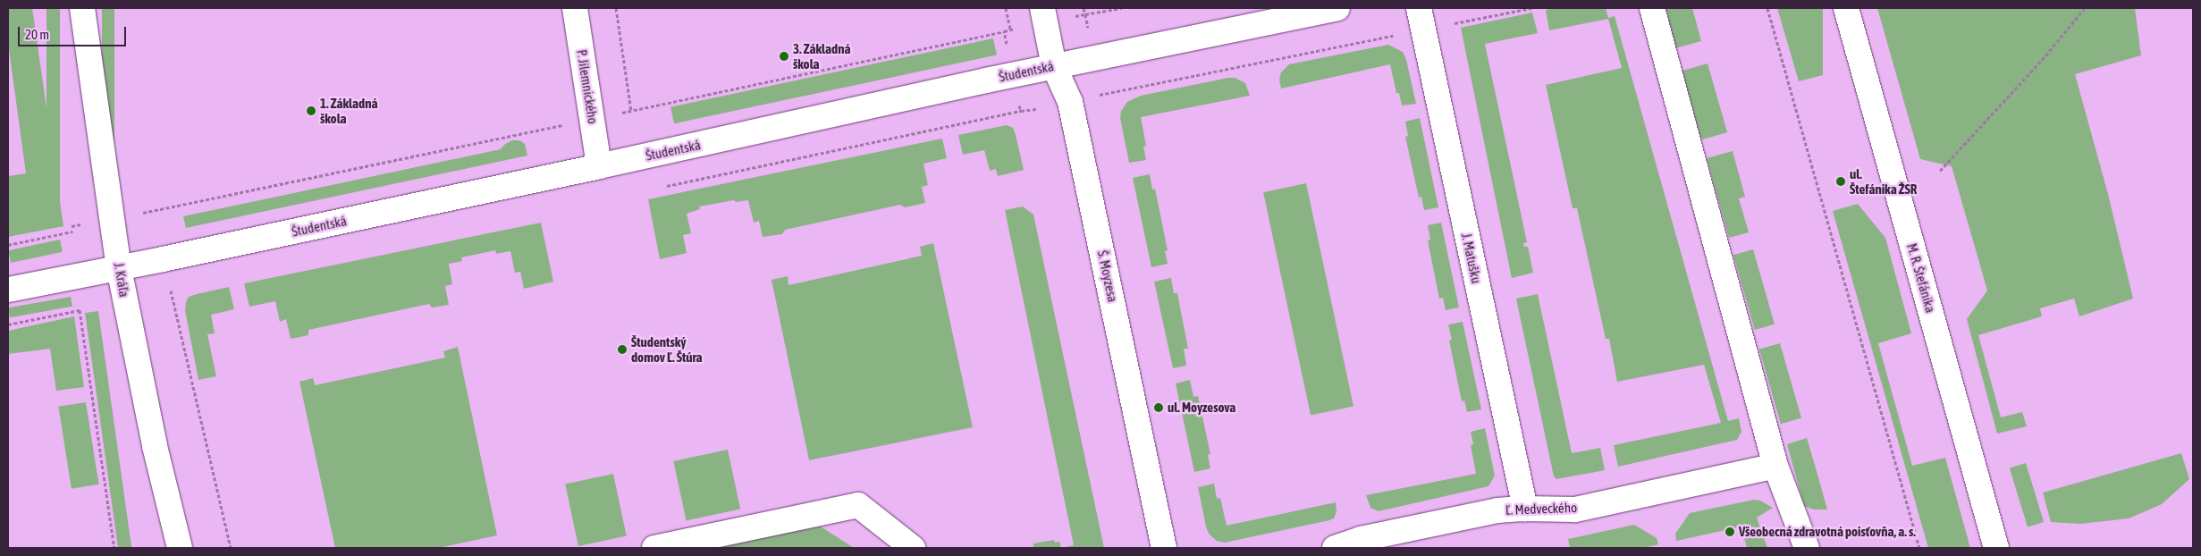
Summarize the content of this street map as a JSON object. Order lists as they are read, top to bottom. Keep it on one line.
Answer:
{"streets":{"street":["Študentská","P. Jilemnického","J. Matušku","Š. Moyzesa","M. R. Štefánika","J. Kráľa","Ľ. Medveckého"]},"crossings":[["Študentská","P. Jilemnického"],["Študentská","Š. Moyzesa"],["Študentská","J. Kráľa"],["J. Matušku","Ľ. Medveckého"]],"places":["3. Základná škola","1. Základná škola","ul. Štefánika ŽSR","Študentský domov Ľ. Štúra","ul. Moyzesova","Všeobecná zdravotná poisťovňa, a. s."],"scale_bar":"20 m"}
